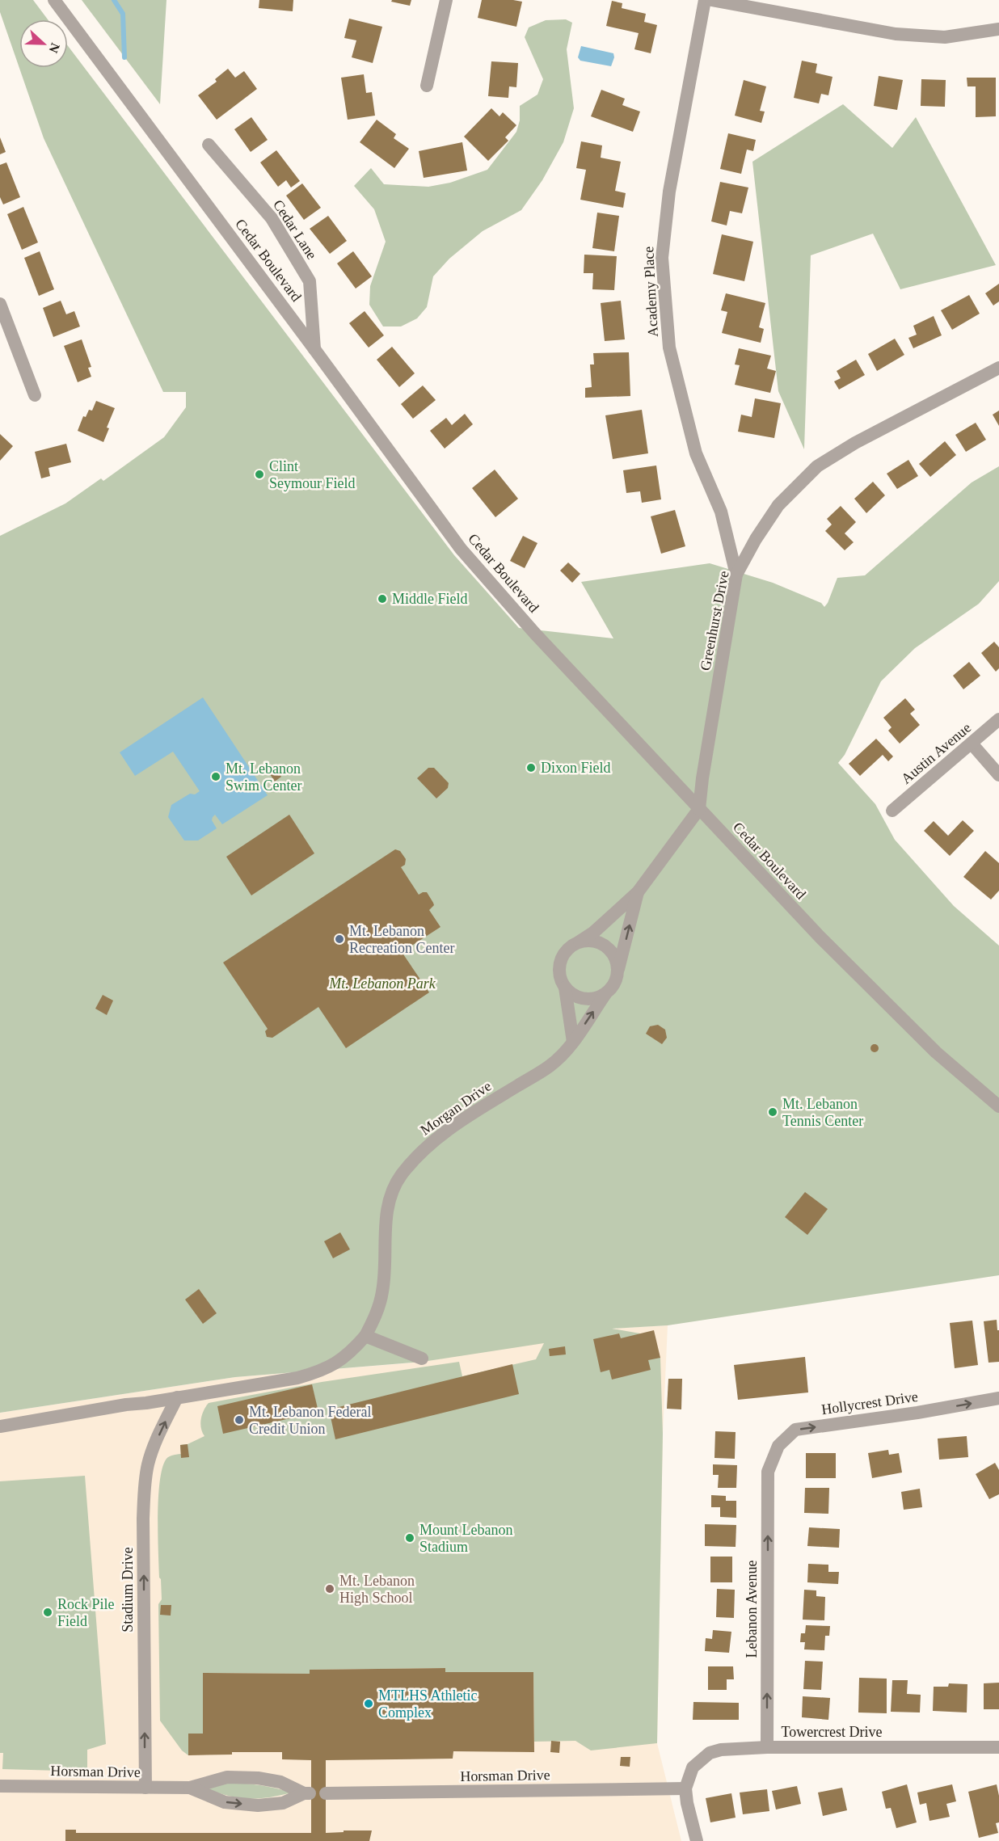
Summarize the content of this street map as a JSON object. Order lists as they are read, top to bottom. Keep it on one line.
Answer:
{"streets":{"street":["Cedar Lane","Cedar Boulevard","Academy Place","Greenhurst Drive","Austin Avenue","Morgan Drive","Hollycrest Drive","Stadium Drive","Lebanon Avenue","Towercrest Drive","Horsman Drive"]},"crossings":[["Cedar Lane","Cedar Boulevard"],["Cedar Boulevard","Greenhurst Drive"],["Academy Place","Greenhurst Drive"],["Hollycrest Drive","Lebanon Avenue"],["Stadium Drive","Horsman Drive"],["Lebanon Avenue","Towercrest Drive"],["Towercrest Drive","Horsman Drive"]],"one_way":["Hollycrest Drive","Stadium Drive","Lebanon Avenue"],"parks":["Mt. Lebanon Park"],"places":["Clint Seymour Field","Middle Field","Dixon Field","Mt. Lebanon Swim Center","Mt. Lebanon Recreation Center","Mt. Lebanon Tennis Center","Mt. Lebanon Federal Credit Union","Mount Lebanon Stadium","Mt. Lebanon High School","Rock Pile Field","MTLHS Athletic Complex"],"north":"right"}
